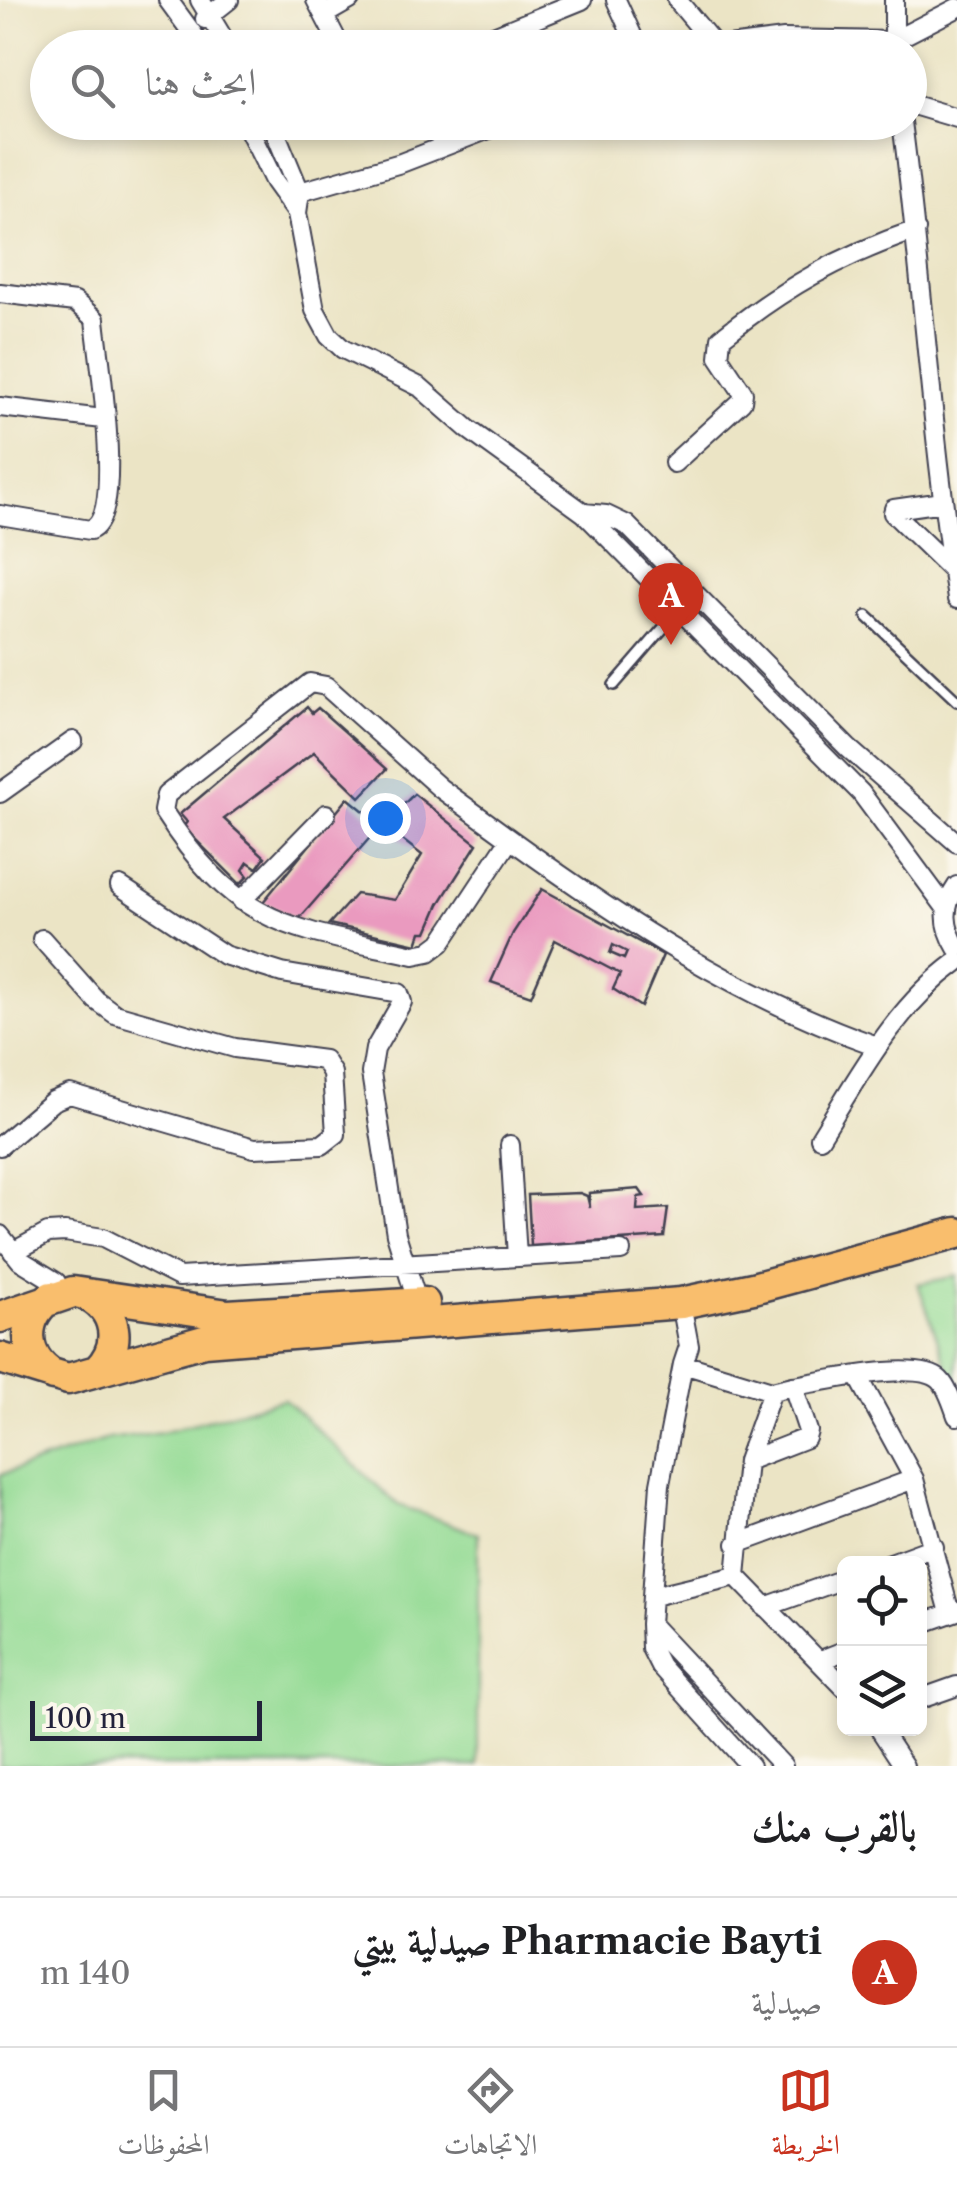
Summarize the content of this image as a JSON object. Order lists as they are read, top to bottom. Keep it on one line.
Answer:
{"scale_bar":"100 m","page":{"search":"ابحث هنا","pins":"A","scale":"100 m","heading":"بالقرب منك","list":[{"mark":"A","name":"Pharmacie Bayti صيدلية بيتي","note":"صيدلية","value":"140 m"}],"nav":["الخريطة","الاتجاهات","المحفوظات"]}}
